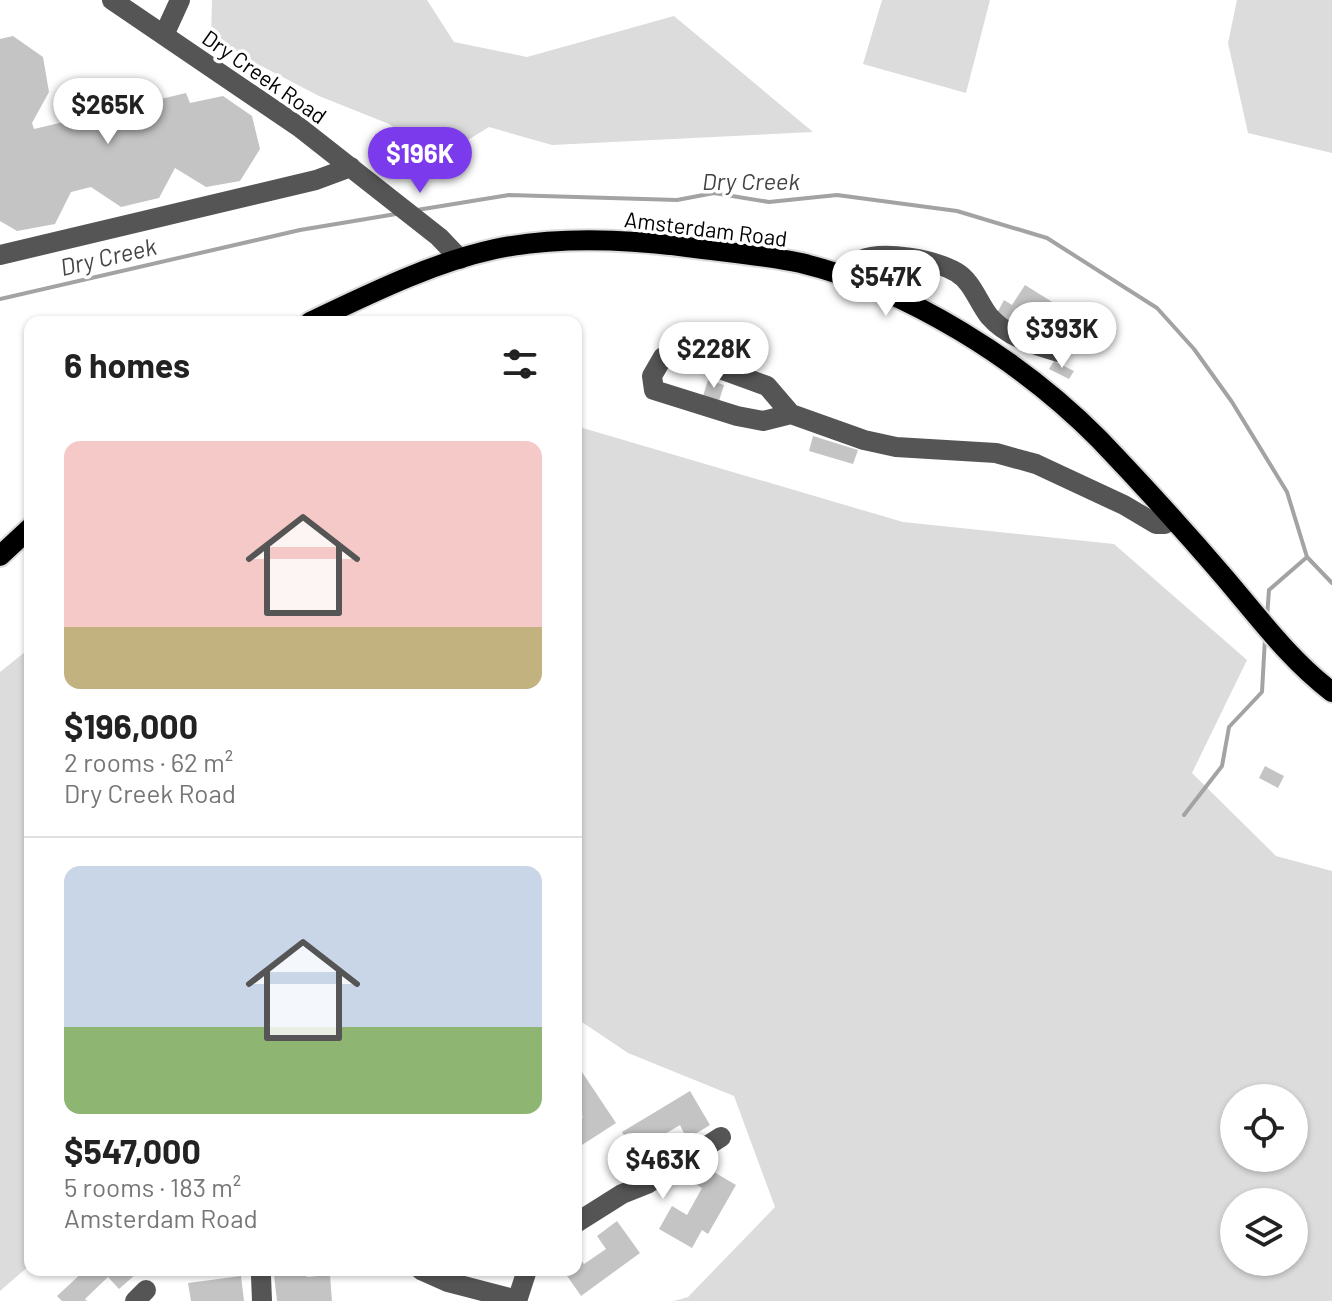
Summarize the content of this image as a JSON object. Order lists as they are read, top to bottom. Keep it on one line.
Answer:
{"streets":{"main road":["Amsterdam Road"],"street":["Dry Creek Road"]},"crossings":[["Dry Creek Road","Amsterdam Road"]],"water":["Dry Creek"],"page":{"price":["$265K","$196K","$547K","$393K","$228K","$463K"],"heading":"6 homes","list":[{"name":"$196,000","note":"2 rooms · 62 m² · Dry Creek Road"},{"name":"$547,000","note":"5 rooms · 183 m² · Amsterdam Road"}]}}
